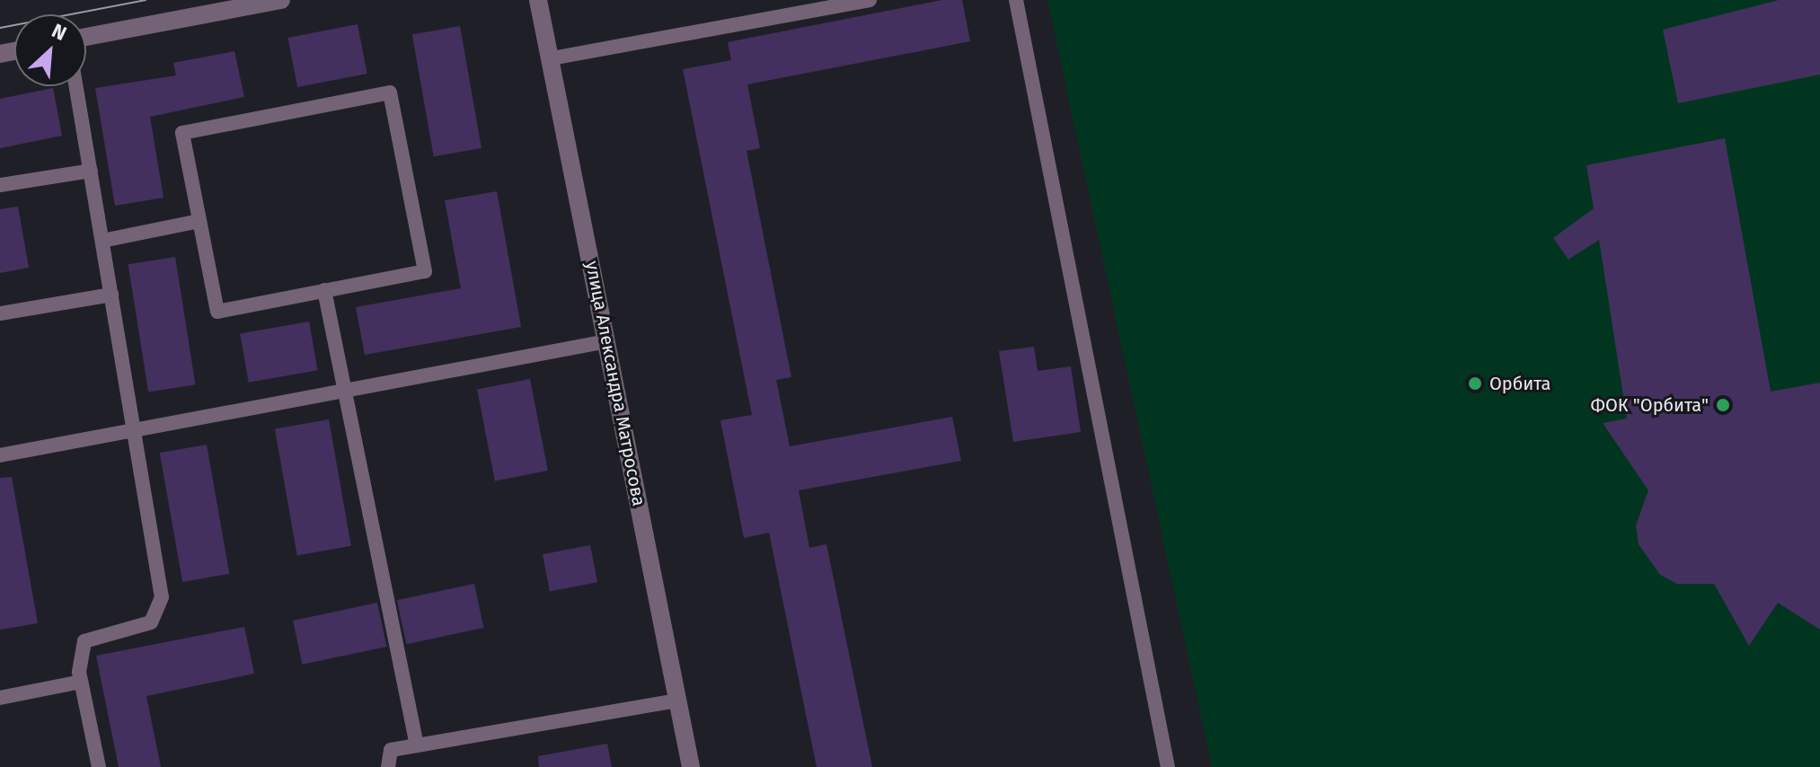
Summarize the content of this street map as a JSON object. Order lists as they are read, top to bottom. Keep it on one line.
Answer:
{"streets":{"street":["улица Александра Матросова"]},"places":["Орбита","ФОК \"Орбита\""],"north":"top right"}
